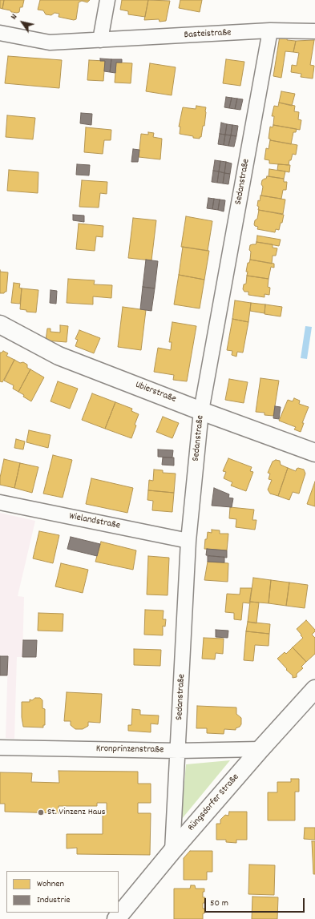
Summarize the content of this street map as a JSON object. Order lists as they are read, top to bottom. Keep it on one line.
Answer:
{"streets":{"main road":["Ubierstraße","Rüngsdorfer Straße"],"street":["Basteistraße","Sedanstraße","Wielandstraße","Kronprinzenstraße"]},"crossings":[["Basteistraße","Sedanstraße"],["Sedanstraße","Ubierstraße"],["Sedanstraße","Wielandstraße"],["Sedanstraße","Kronprinzenstraße"],["Sedanstraße","Rüngsdorfer Straße"],["Kronprinzenstraße","Rüngsdorfer Straße"]],"places":["St. Vinzenz Haus"],"legend":["Wohnen","Industrie"],"scale_bar":"50 m","north":"top left"}
